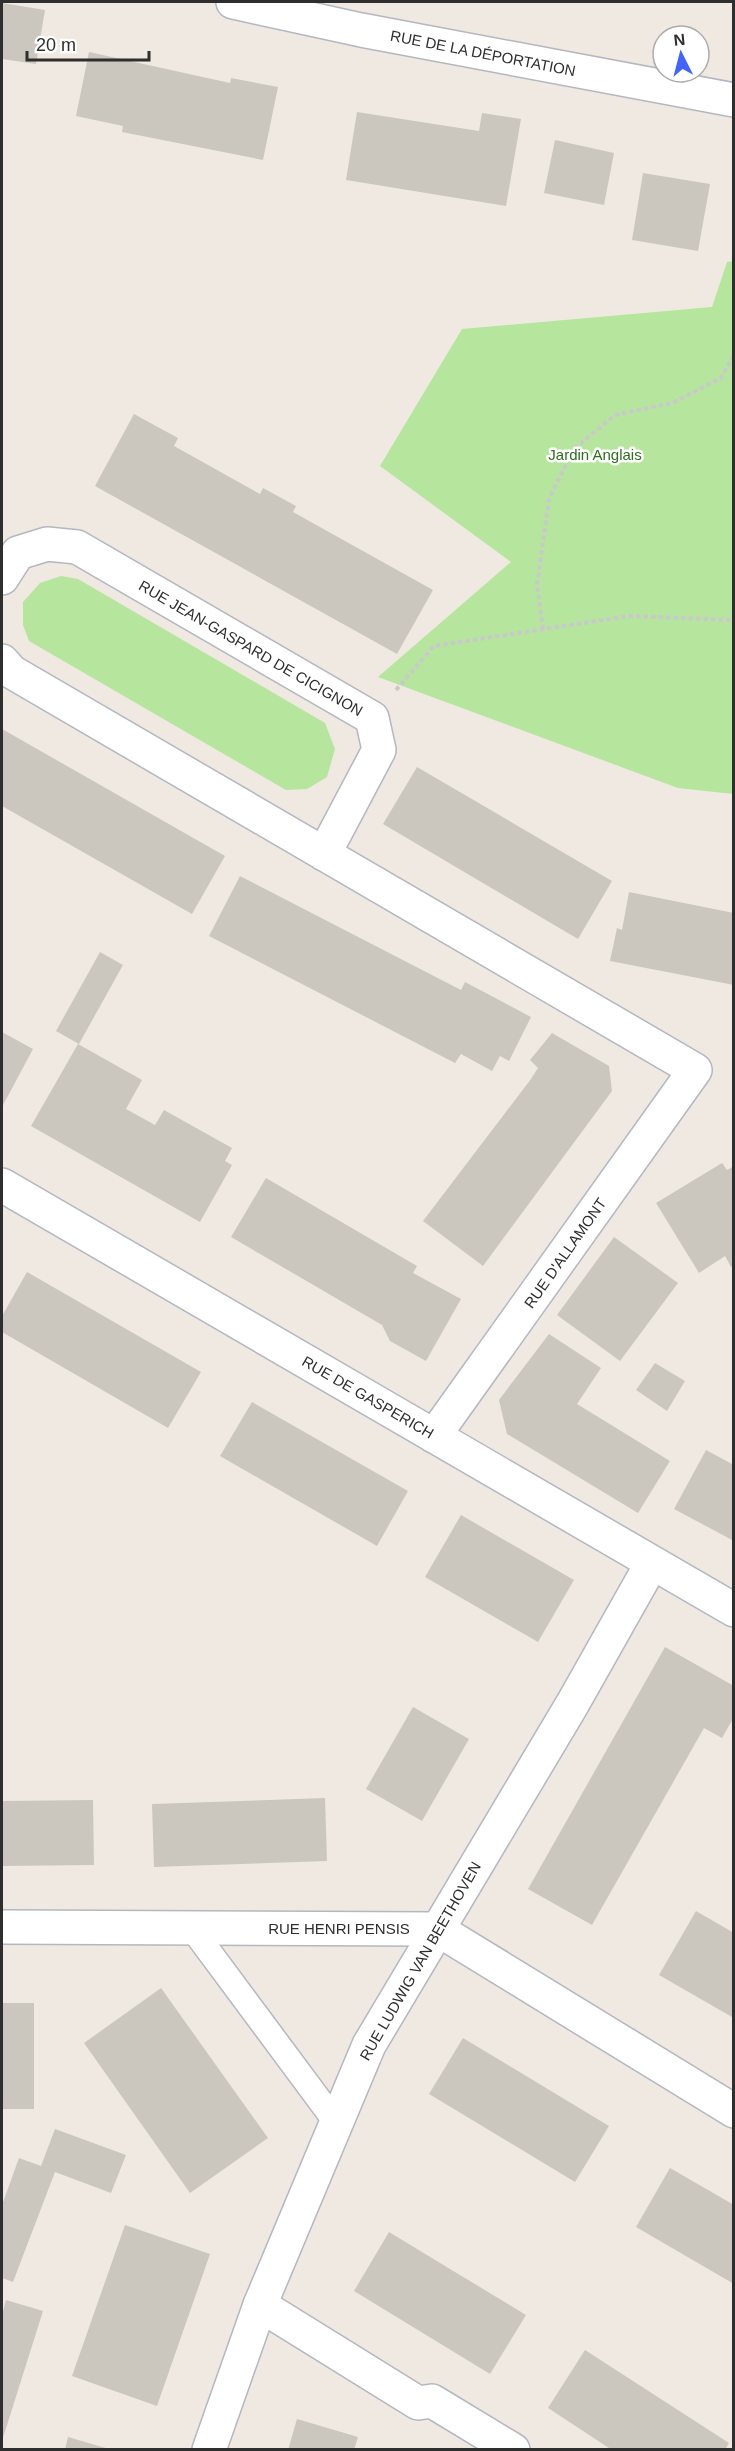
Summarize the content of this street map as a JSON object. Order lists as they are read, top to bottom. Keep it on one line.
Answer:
{"streets":{"street":["RUE DE LA DÉPORTATION","RUE JEAN-GASPARD DE CICIGNON","RUE D'ALLAMONT","RUE DE GASPERICH","RUE HENRI PENSIS","RUE LUDWIG VAN BEETHOVEN"]},"crossings":[["RUE JEAN-GASPARD DE CICIGNON","RUE D'ALLAMONT"],["RUE D'ALLAMONT","RUE DE GASPERICH"],["RUE DE GASPERICH","RUE LUDWIG VAN BEETHOVEN"],["RUE HENRI PENSIS","RUE LUDWIG VAN BEETHOVEN"]],"parks":["Jardin Anglais"],"scale_bar":"20 m","north":"top"}
